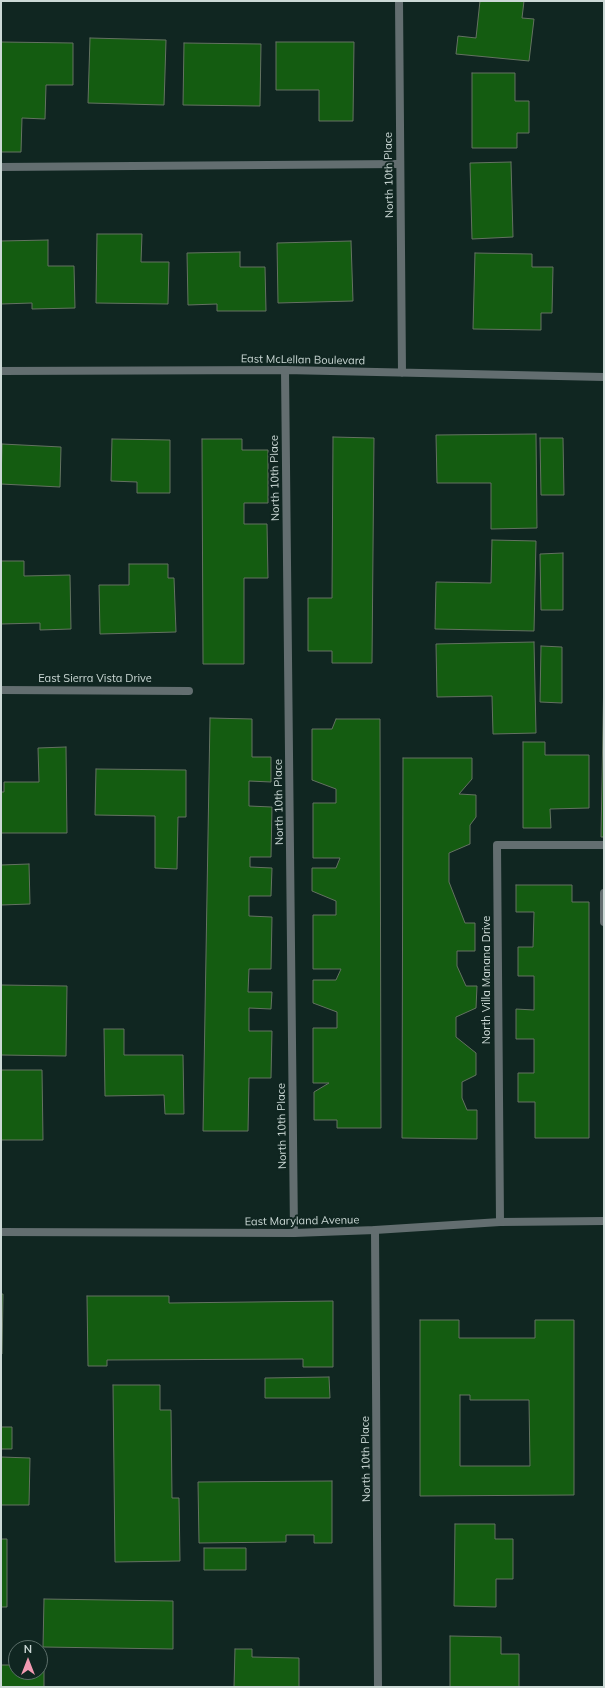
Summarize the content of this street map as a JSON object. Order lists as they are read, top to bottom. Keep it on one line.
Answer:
{"streets":{"street":["North 10th Place","East McLellan Boulevard","East Sierra Vista Drive","North Villa Manana Drive","East Maryland Avenue"]},"crossings":[["North 10th Place","East McLellan Boulevard"],["North 10th Place","East Maryland Avenue"],["North Villa Manana Drive","East Maryland Avenue"]],"north":"top"}
